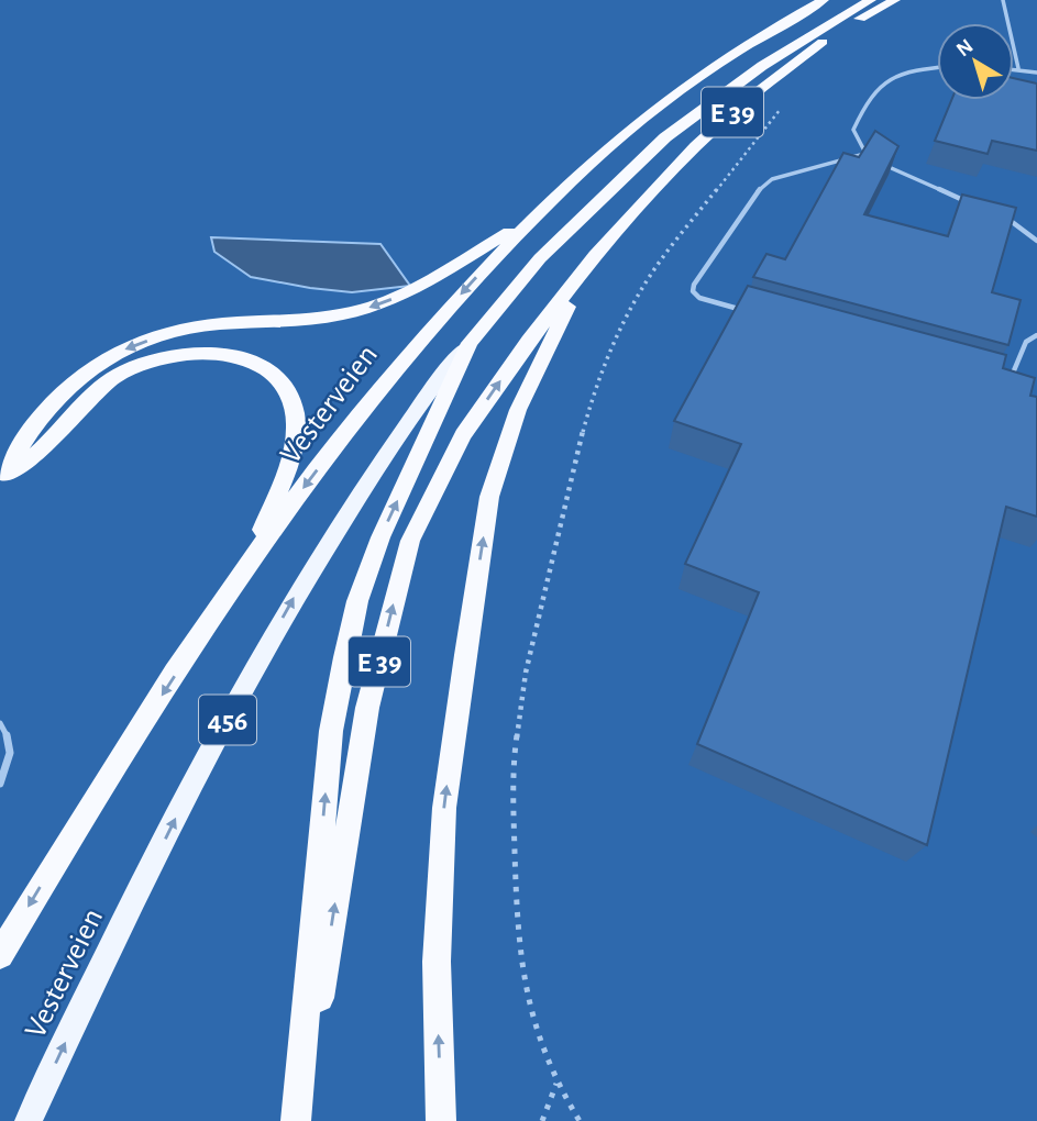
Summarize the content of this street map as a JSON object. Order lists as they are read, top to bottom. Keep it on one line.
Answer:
{"streets":{"highway":["E 39","Vesterveien"],"main road":["456"]},"crossings":[["E 39","Vesterveien"]],"north":"top left"}
